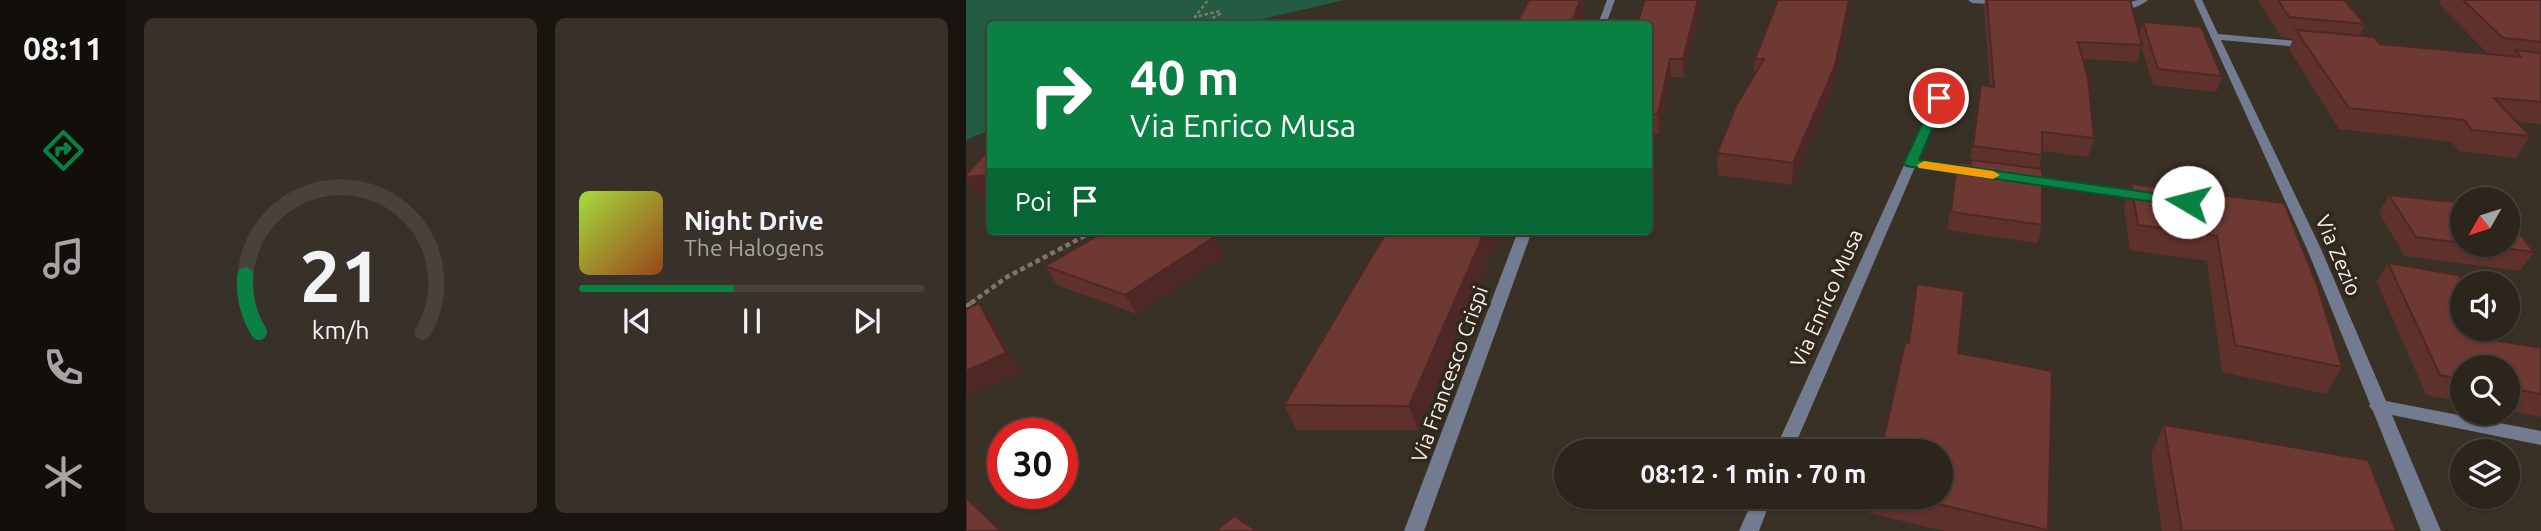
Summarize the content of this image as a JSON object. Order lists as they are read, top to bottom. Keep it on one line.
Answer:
{"streets":{"street":["Via Zezio","Via Enrico Musa","Via Francesco Crispi"]},"north":"bottom left","page":{"tabs":"08:11","turn":["40 m","Via Enrico Musa"],"then":"Poi","song":["Night Drive","The Halogens"],"limit":"30","trip":"08:12 · 1 min · 70 m","gauge":["21","km/h"]}}
